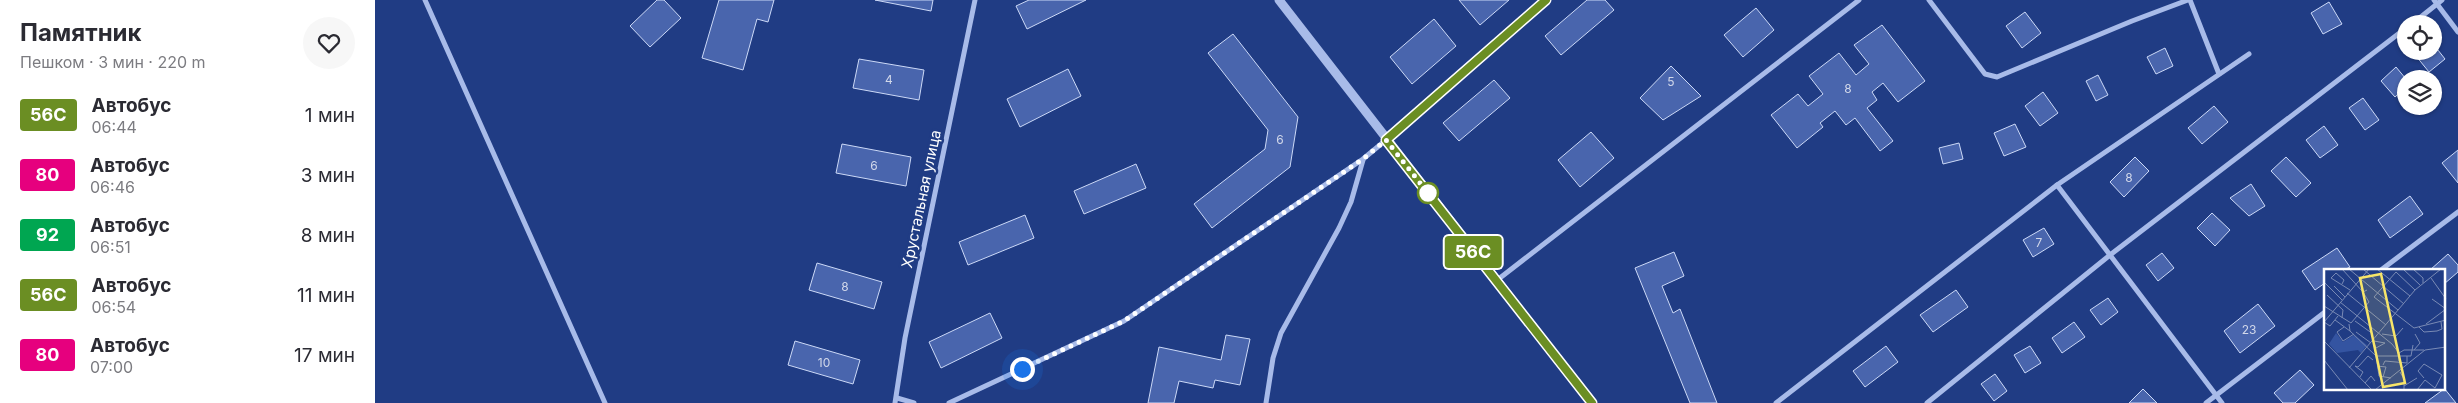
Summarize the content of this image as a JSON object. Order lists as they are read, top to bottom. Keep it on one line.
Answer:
{"streets":{"street":["Хрустальная улица"]},"lines":["bus line 56С"],"house_numbers":["4","5","8","6","6","8","7","8","23","10"],"page":{"heading":["Памятник","Пешком · 3 мин · 220 m"],"on_map":"56С","list":[{"mark":"56С","name":"Автобус","note":"06:44","value":"1 мин"},{"mark":"80","name":"Автобус","note":"06:46","value":"3 мин"},{"mark":"92","name":"Автобус","note":"06:51","value":"8 мин"},{"mark":"56С","name":"Автобус","note":"06:54","value":"11 мин"},{"mark":"80","name":"Автобус","note":"07:00","value":"17 мин"}]}}
